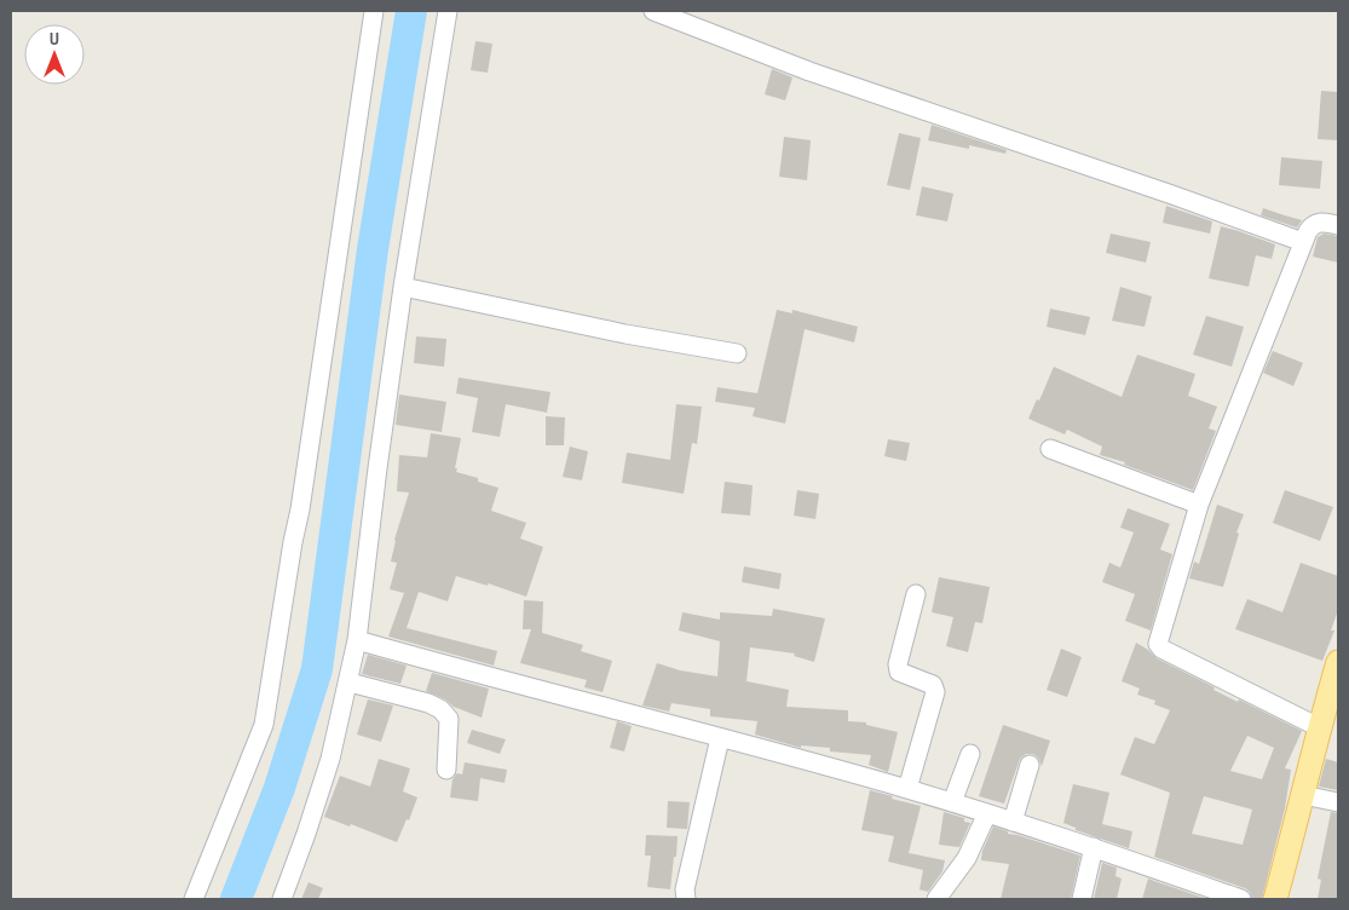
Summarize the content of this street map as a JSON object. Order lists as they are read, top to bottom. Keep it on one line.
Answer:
{"north":"top"}
